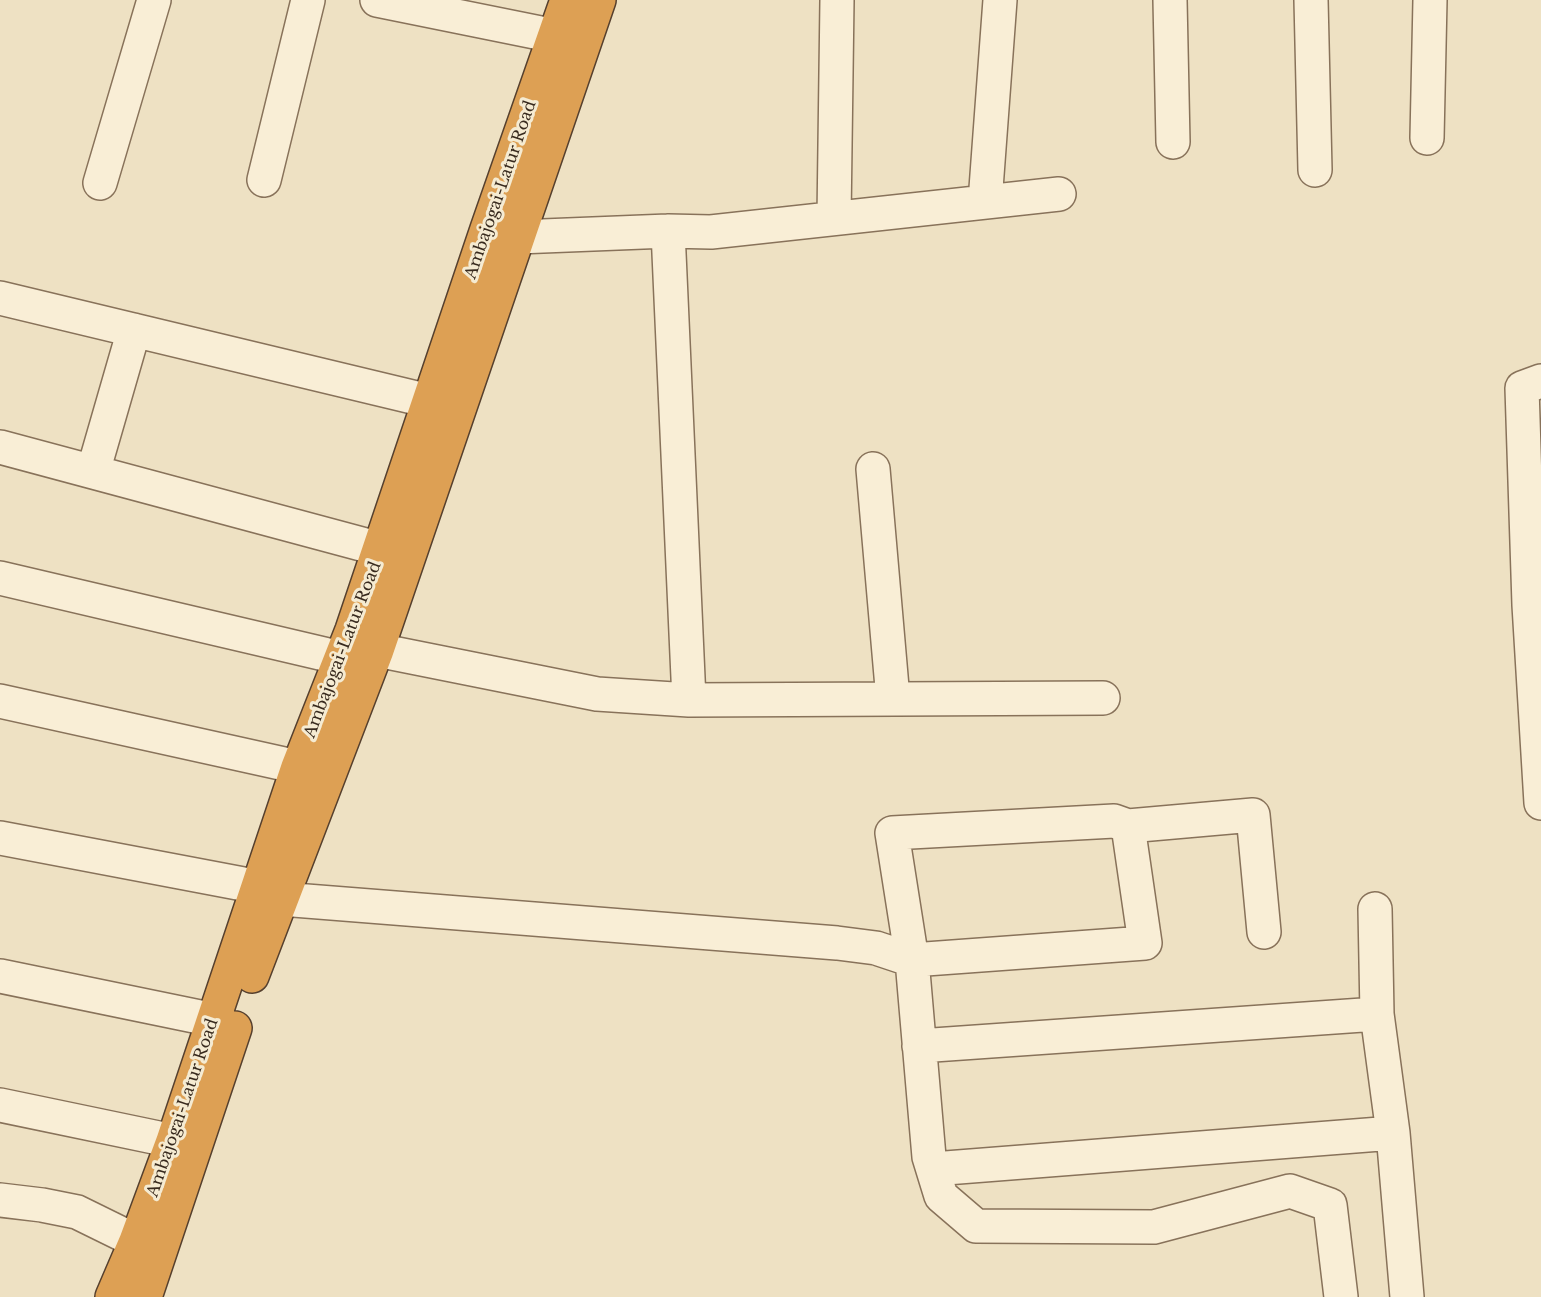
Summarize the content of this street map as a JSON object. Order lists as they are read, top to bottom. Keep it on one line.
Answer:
{"streets":{"highway":["Ambajogai-Latur Road"]}}
